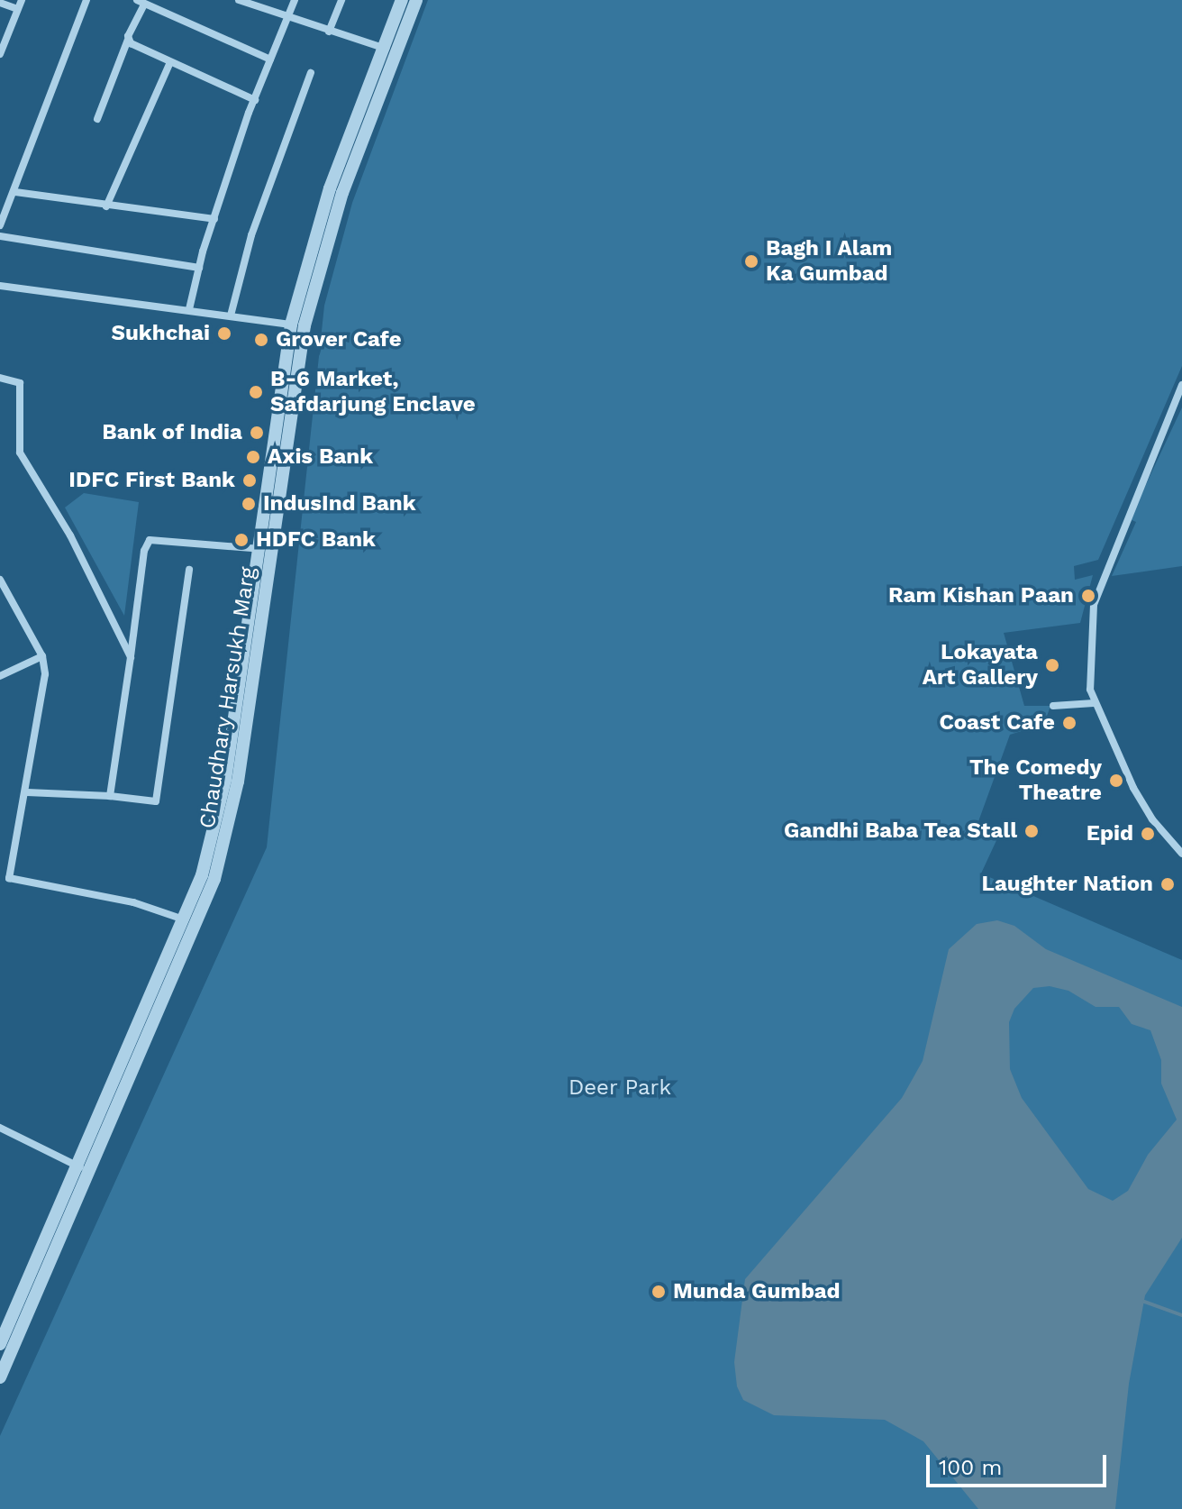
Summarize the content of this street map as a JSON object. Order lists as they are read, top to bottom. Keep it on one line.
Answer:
{"streets":{"street":["Chaudhary Harsukh Marg"]},"parks":["Deer Park"],"places":["Bagh I Alam Ka Gumbad","Sukhchai","Grover Cafe","B-6 Market, Safdarjung Enclave","Bank of India","Axis Bank","IDFC First Bank","IndusInd Bank","HDFC Bank","Ram Kishan Paan","Lokayata Art Gallery","Coast Cafe","The Comedy Theatre","Gandhi Baba Tea Stall","Epid","Laughter Nation","Munda Gumbad"],"scale_bar":"100 m"}
